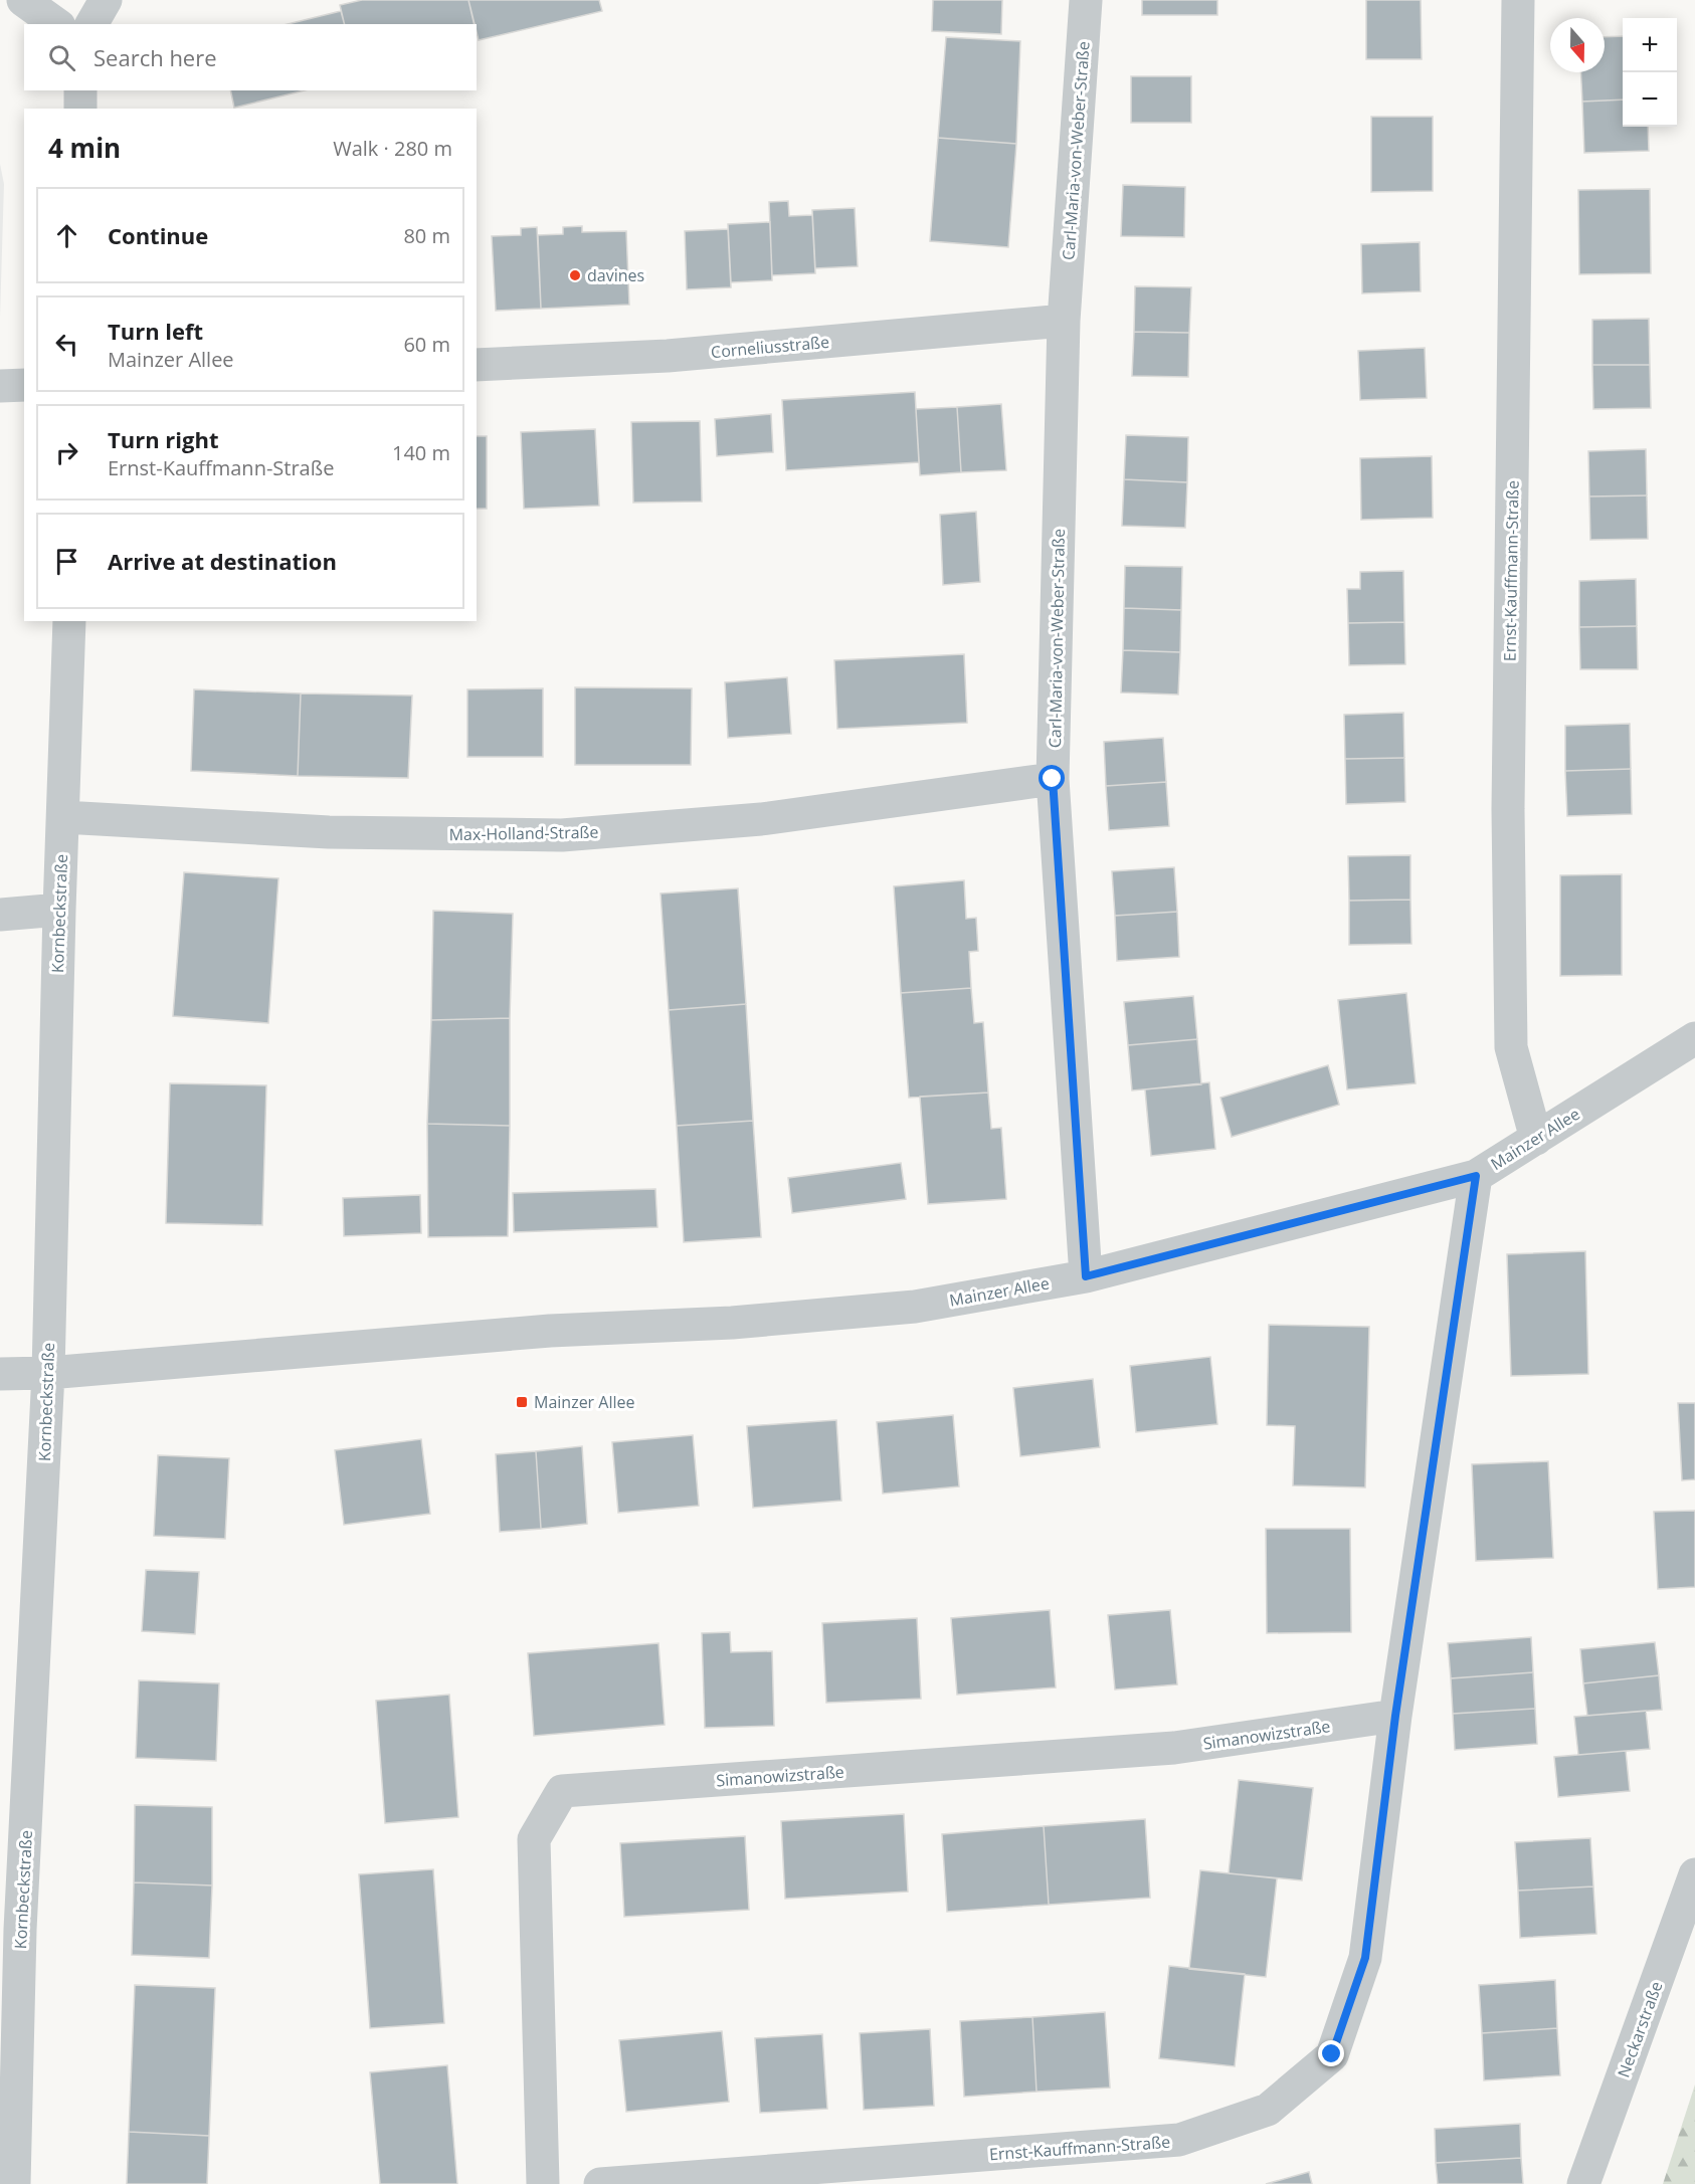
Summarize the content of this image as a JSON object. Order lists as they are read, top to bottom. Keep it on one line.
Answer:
{"streets":{"street":["Carl-Maria-von-Weber-Straße","Corneliusstraße","Ernst-Kauffmann-Straße","Max-Holland-Straße","Kornbeckstraße","Mainzer Allee","Simanowizstraße","Neckarstraße"]},"crossings":[["Carl-Maria-von-Weber-Straße","Corneliusstraße"],["Carl-Maria-von-Weber-Straße","Max-Holland-Straße"],["Carl-Maria-von-Weber-Straße","Mainzer Allee"],["Ernst-Kauffmann-Straße","Mainzer Allee"],["Ernst-Kauffmann-Straße","Simanowizstraße"],["Max-Holland-Straße","Kornbeckstraße"],["Kornbeckstraße","Mainzer Allee"]],"places":{"other":["davines"],"transit":["Mainzer Allee"]},"north":"bottom","page":{"map_buttons":["+","−"],"search":"Search here","heading":["4 min","Walk · 280 m"],"list":[["Continue","80 m"],["Turn left","Mainzer Allee","60 m"],["Turn right","Ernst-Kauffmann-Straße","140 m"],"Arrive at destination"]}}
